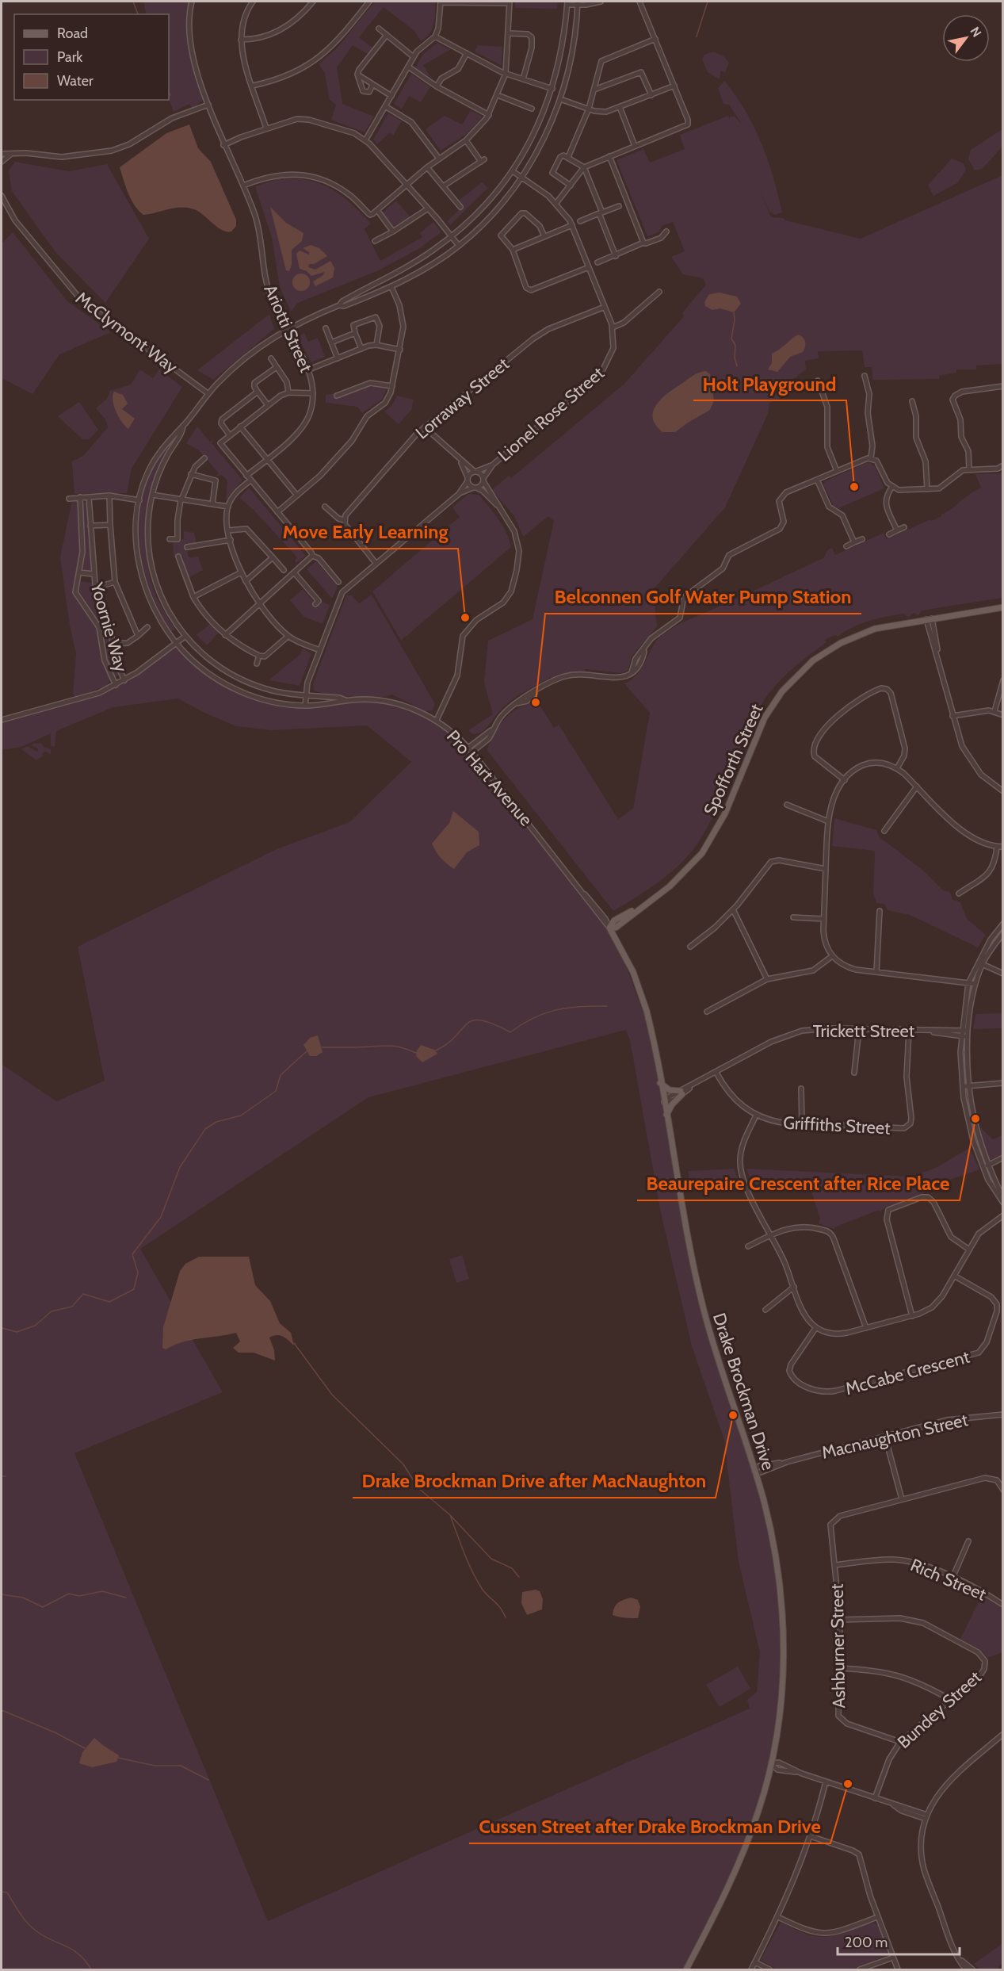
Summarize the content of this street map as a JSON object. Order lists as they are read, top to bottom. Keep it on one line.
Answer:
{"streets":{"main road":["Spofforth Street","Drake Brockman Drive"],"street":["Ariotti Street","McClymont Way","Lorraway Street","Lionel Rose Street","Yoornie Way","Pro Hart Avenue","Trickett Street","Griffiths Street","McCabe Crescent","Macnaughton Street","Rich Street","Ashburner Street","Bundey Street"]},"crossings":[["Ariotti Street","Pro Hart Avenue"],["McClymont Way","Pro Hart Avenue"],["Lorraway Street","Lionel Rose Street"],["Lionel Rose Street","Pro Hart Avenue"],["Spofforth Street","Pro Hart Avenue"],["Spofforth Street","Drake Brockman Drive"],["Pro Hart Avenue","Drake Brockman Drive"],["Trickett Street","Griffiths Street"],["Trickett Street","Drake Brockman Drive"],["Drake Brockman Drive","Macnaughton Street"],["Rich Street","Ashburner Street"],["Ashburner Street","Bundey Street"]],"places":["Holt Playground","Move Early Learning","Belconnen Golf Water Pump Station","Beaurepaire Crescent after Rice Place","Drake Brockman Drive after MacNaughton","Cussen Street after Drake Brockman Drive"],"legend":["Road","Park","Water"],"scale_bar":"200 m","north":"top right"}
